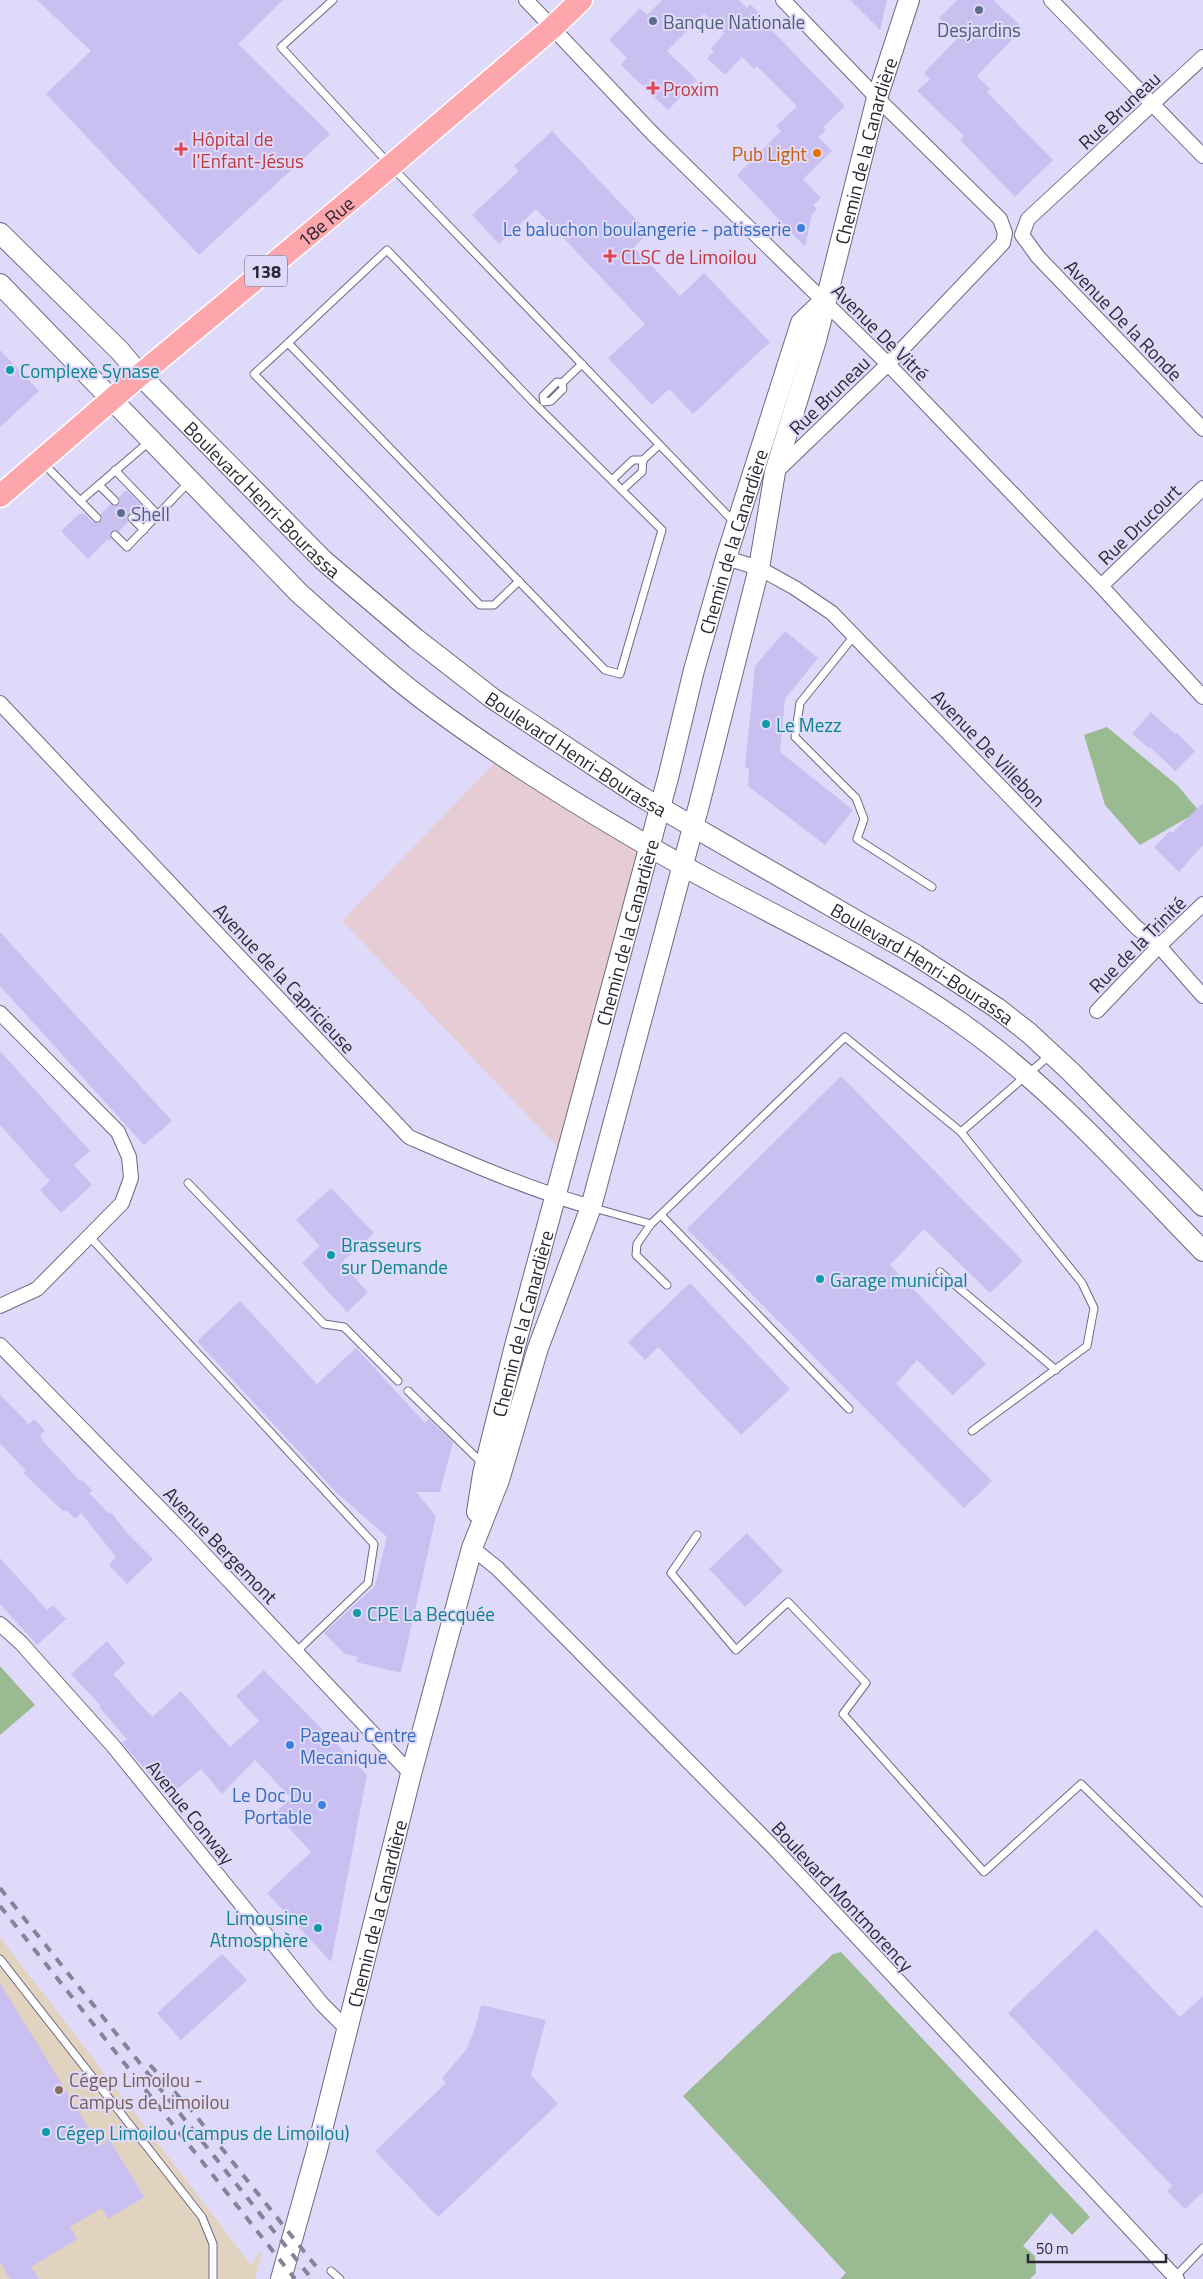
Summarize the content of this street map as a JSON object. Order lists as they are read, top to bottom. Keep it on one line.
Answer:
{"streets":{"main road":["Chemin de la Canardière","18e Rue","138","Boulevard Henri-Bourassa"],"street":["Rue Bruneau","Avenue De la Ronde","Avenue De Vitré","Rue Drucourt","Avenue De Villebon","Rue de la Trinité","Avenue de la Capricieuse","Avenue Bergemont","Avenue Conway","Boulevard Montmorency"]},"crossings":[["Rue Bruneau","Chemin de la Canardière"],["Rue Bruneau","Avenue De la Ronde"],["Rue Bruneau","Avenue De Vitré"],["Chemin de la Canardière","Avenue De Vitré"],["Chemin de la Canardière","Boulevard Henri-Bourassa"],["Chemin de la Canardière","Avenue De Villebon"],["Chemin de la Canardière","Avenue de la Capricieuse"],["Chemin de la Canardière","Avenue Bergemont"],["Chemin de la Canardière","Avenue Conway"],["Chemin de la Canardière","Boulevard Montmorency"],["18e Rue","Avenue De Vitré"],["18e Rue","Boulevard Henri-Bourassa"],["Avenue De Vitré","Rue Drucourt"],["Avenue De Villebon","Rue de la Trinité"]],"places":{"other":["Desjardins","Banque Nationale","Pub Light","Le baluchon boulangerie - patisserie","Complexe Synase","Shell","Le Mezz","Brasseurs sur Demande","Garage municipal","CPE La Becquée","Pageau Centre Mecanique","Le Doc Du Portable","Limousine Atmosphère","Cégep Limoilou - Campus de Limoilou","Cégep Limoilou (campus de Limoilou)"],"health":["Proxim","Hôpital de l'Enfant-Jésus","CLSC de Limoilou"]},"scale_bar":"50 m"}
